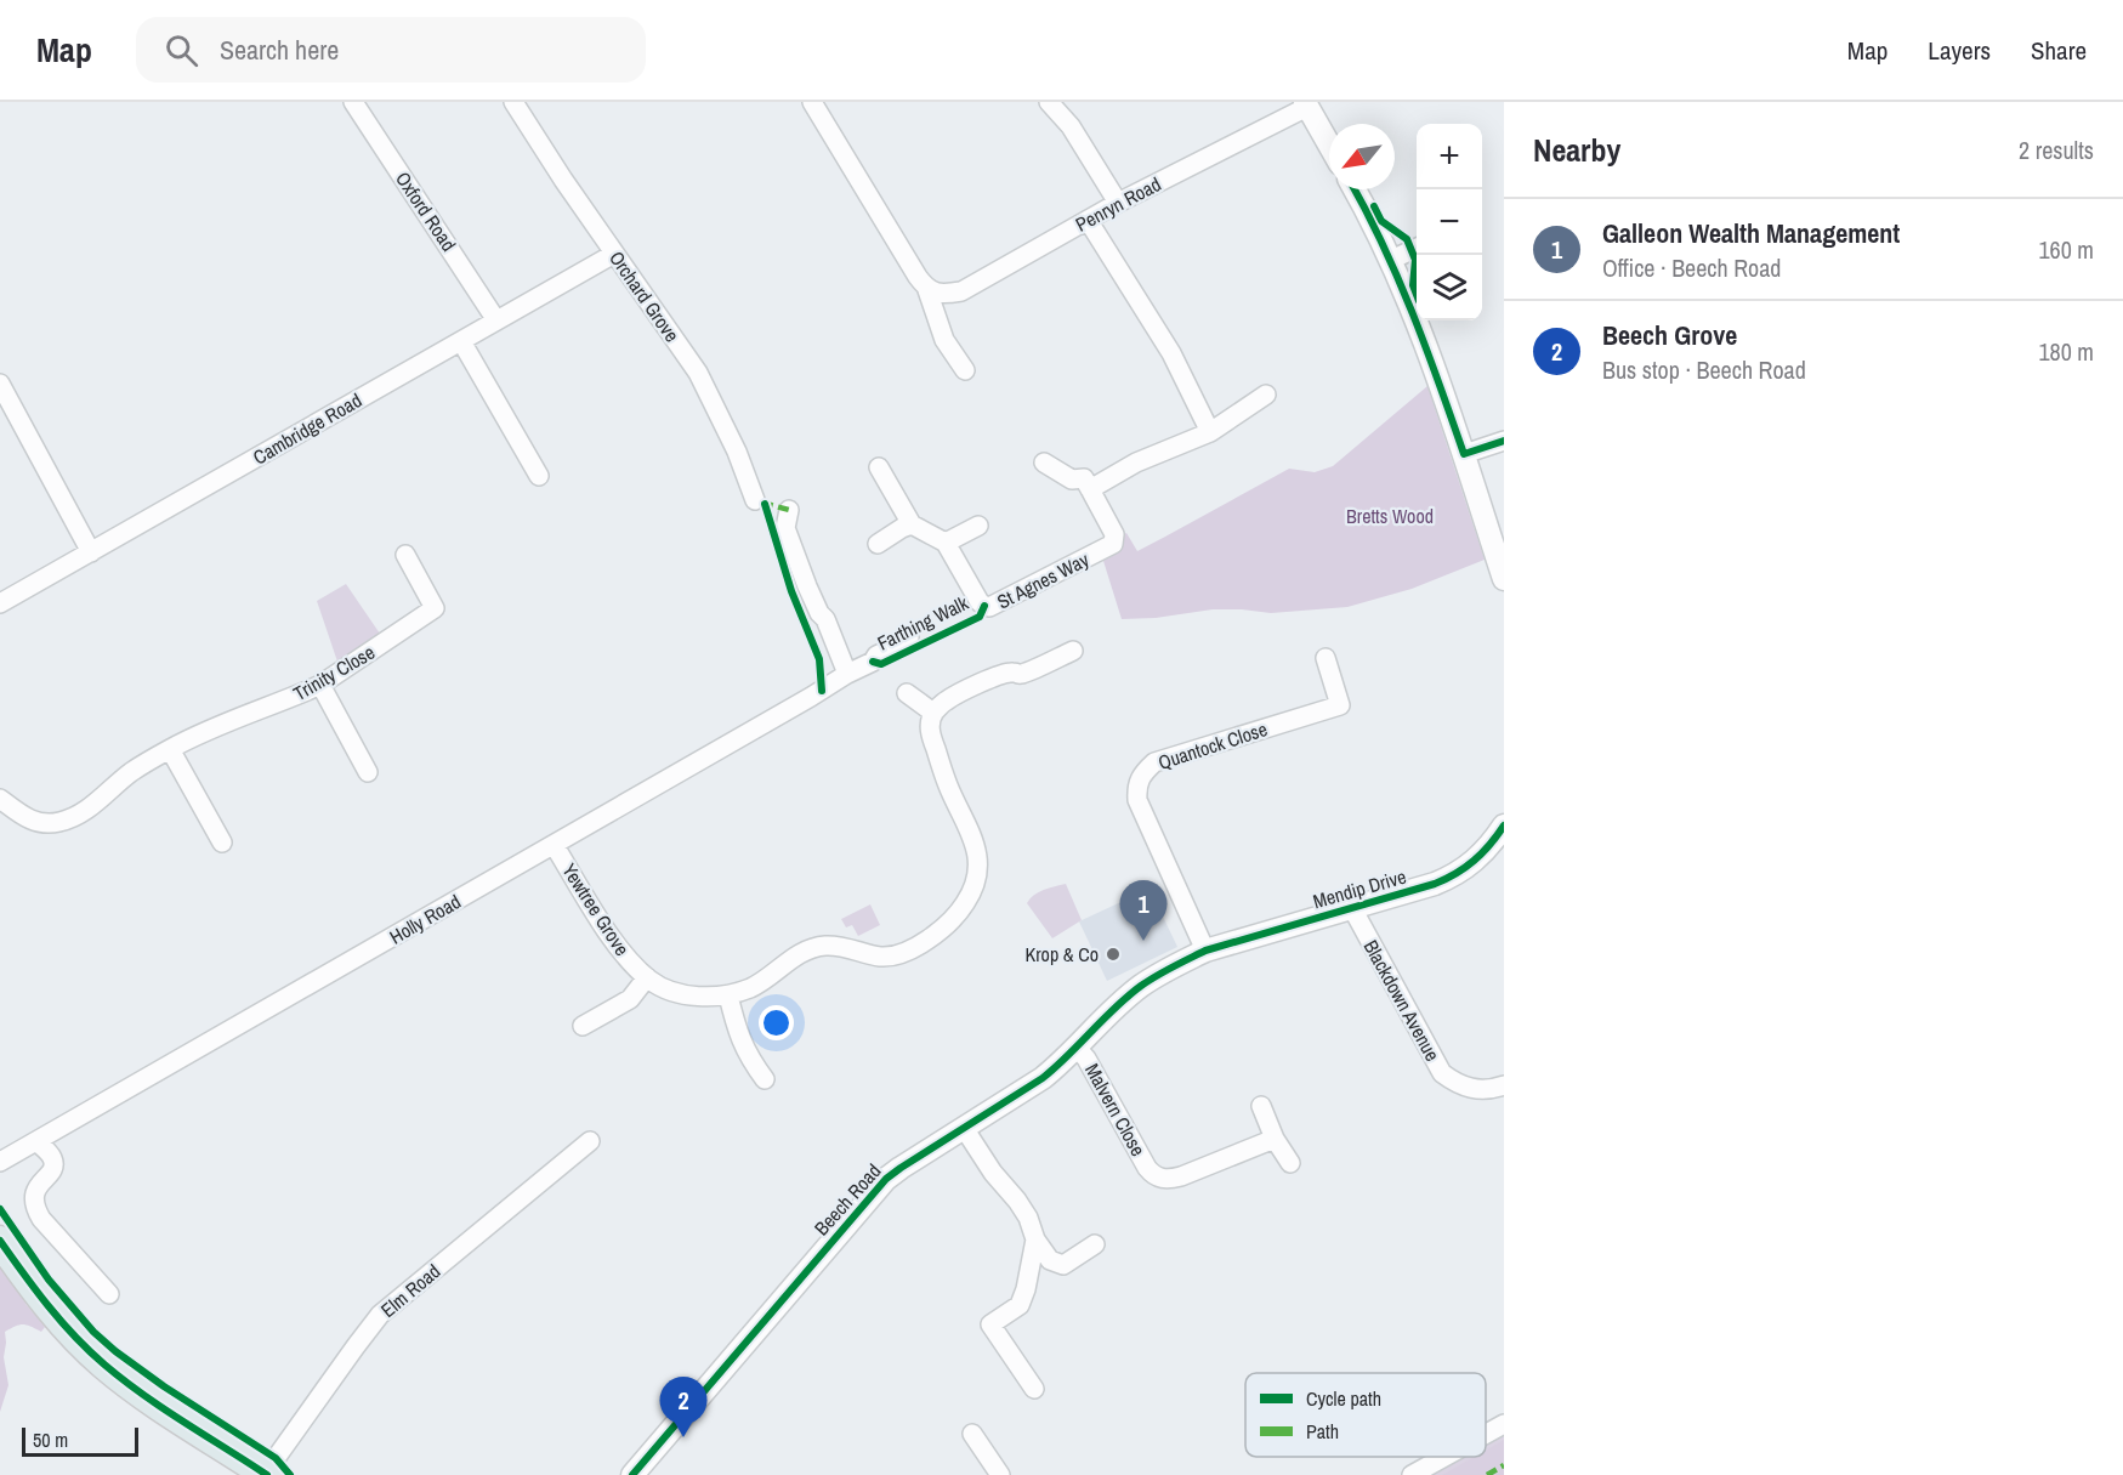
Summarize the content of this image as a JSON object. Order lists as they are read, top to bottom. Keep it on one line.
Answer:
{"streets":{"street":["Penryn Road","Oxford Road","Orchard Grove","Cambridge Road","St Agnes Way","Trinity Close","Quantock Close","Mendip Drive","Yewtree Grove","Holly Road","Blackdown Avenue","Malvern Close","Beech Road","Elm Road"],"cycle path":["Farthing Walk"]},"crossings":[["Oxford Road","Cambridge Road"],["Orchard Grove","Cambridge Road"],["Quantock Close","Mendip Drive"],["Quantock Close","Beech Road"],["Mendip Drive","Blackdown Avenue"],["Mendip Drive","Beech Road"],["Yewtree Grove","Holly Road"],["Malvern Close","Beech Road"]],"parks":["Bretts Wood"],"places":["Krop & Co"],"legend":["Cycle path","Path"],"scale_bar":"50 m","north":"bottom left","page":{"header":"Map","search":"Search here","nav":["Map","Layers","Share"],"heading":["Nearby","2 results"],"map_buttons":["+","−"],"list":[{"mark":"1","name":"Galleon Wealth Management","note":"Office · Beech Road","value":"160 m"},{"mark":"2","name":"Beech Grove","note":"Bus stop · Beech Road","value":"180 m"}],"pins":["1","2"],"scale":"50 m"}}
